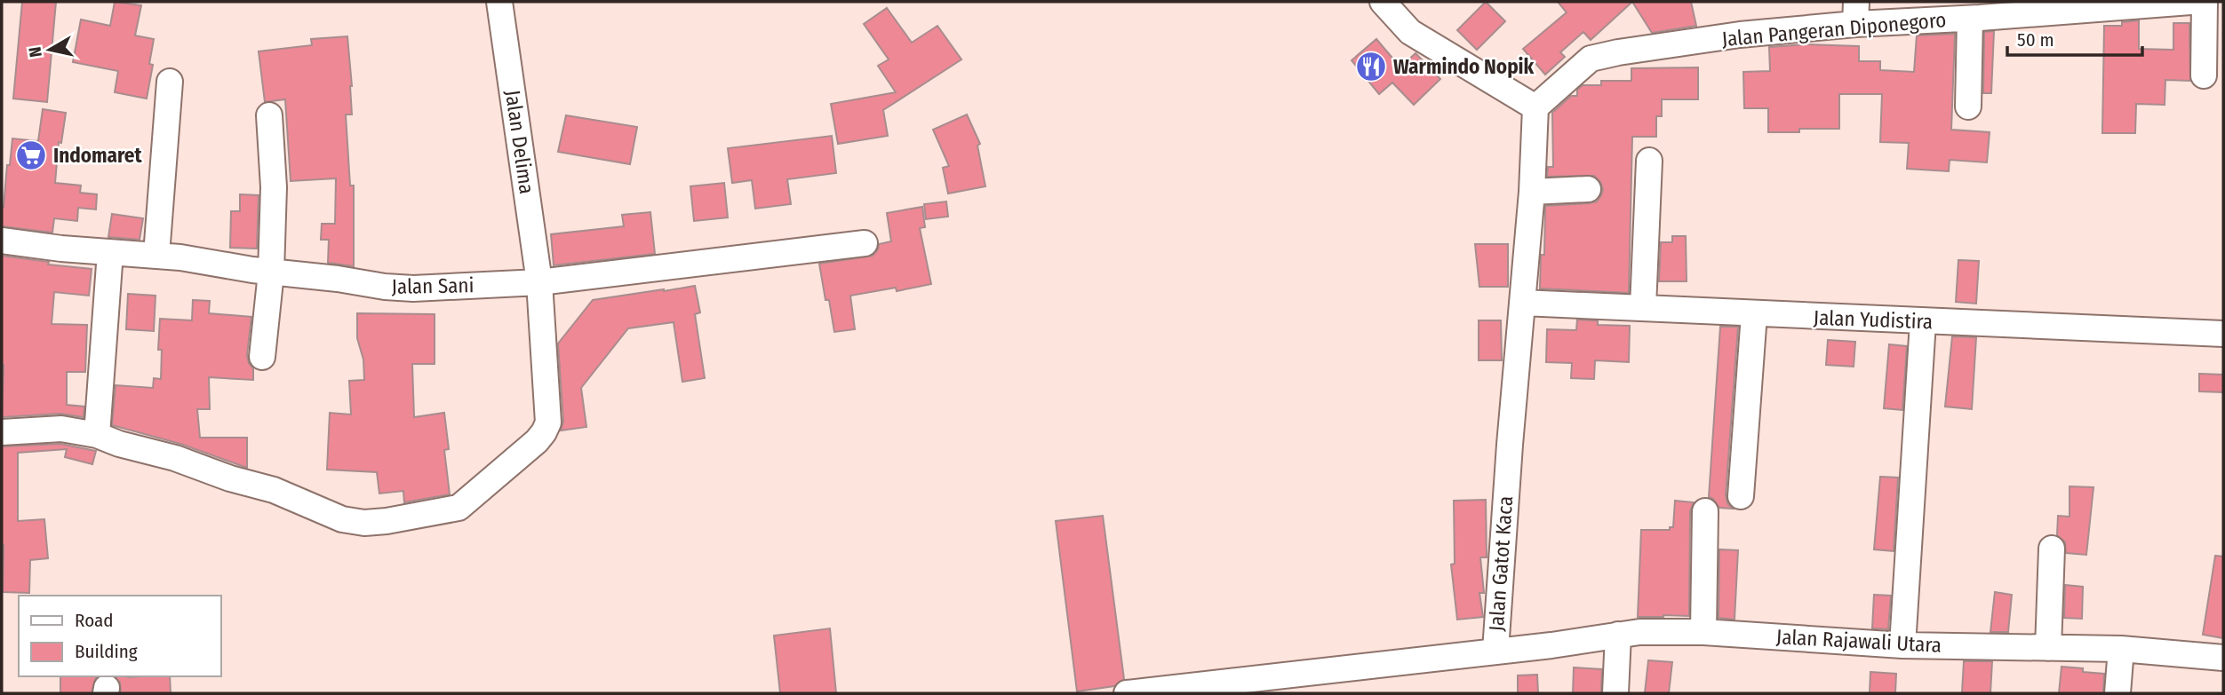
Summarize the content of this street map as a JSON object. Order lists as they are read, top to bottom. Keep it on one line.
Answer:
{"streets":{"street":["Jalan Pangeran Diponegoro","Jalan Delima","Jalan Sani","Jalan Yudistira","Jalan Gatot Kaca","Jalan Rajawali Utara"]},"crossings":[["Jalan Pangeran Diponegoro","Jalan Gatot Kaca"],["Jalan Delima","Jalan Sani"],["Jalan Yudistira","Jalan Gatot Kaca"],["Jalan Gatot Kaca","Jalan Rajawali Utara"]],"places":{"restaurant":["Warmindo Nopik"],"supermarket":["Indomaret"]},"legend":["Road","Building"],"scale_bar":"50 m","north":"left"}
